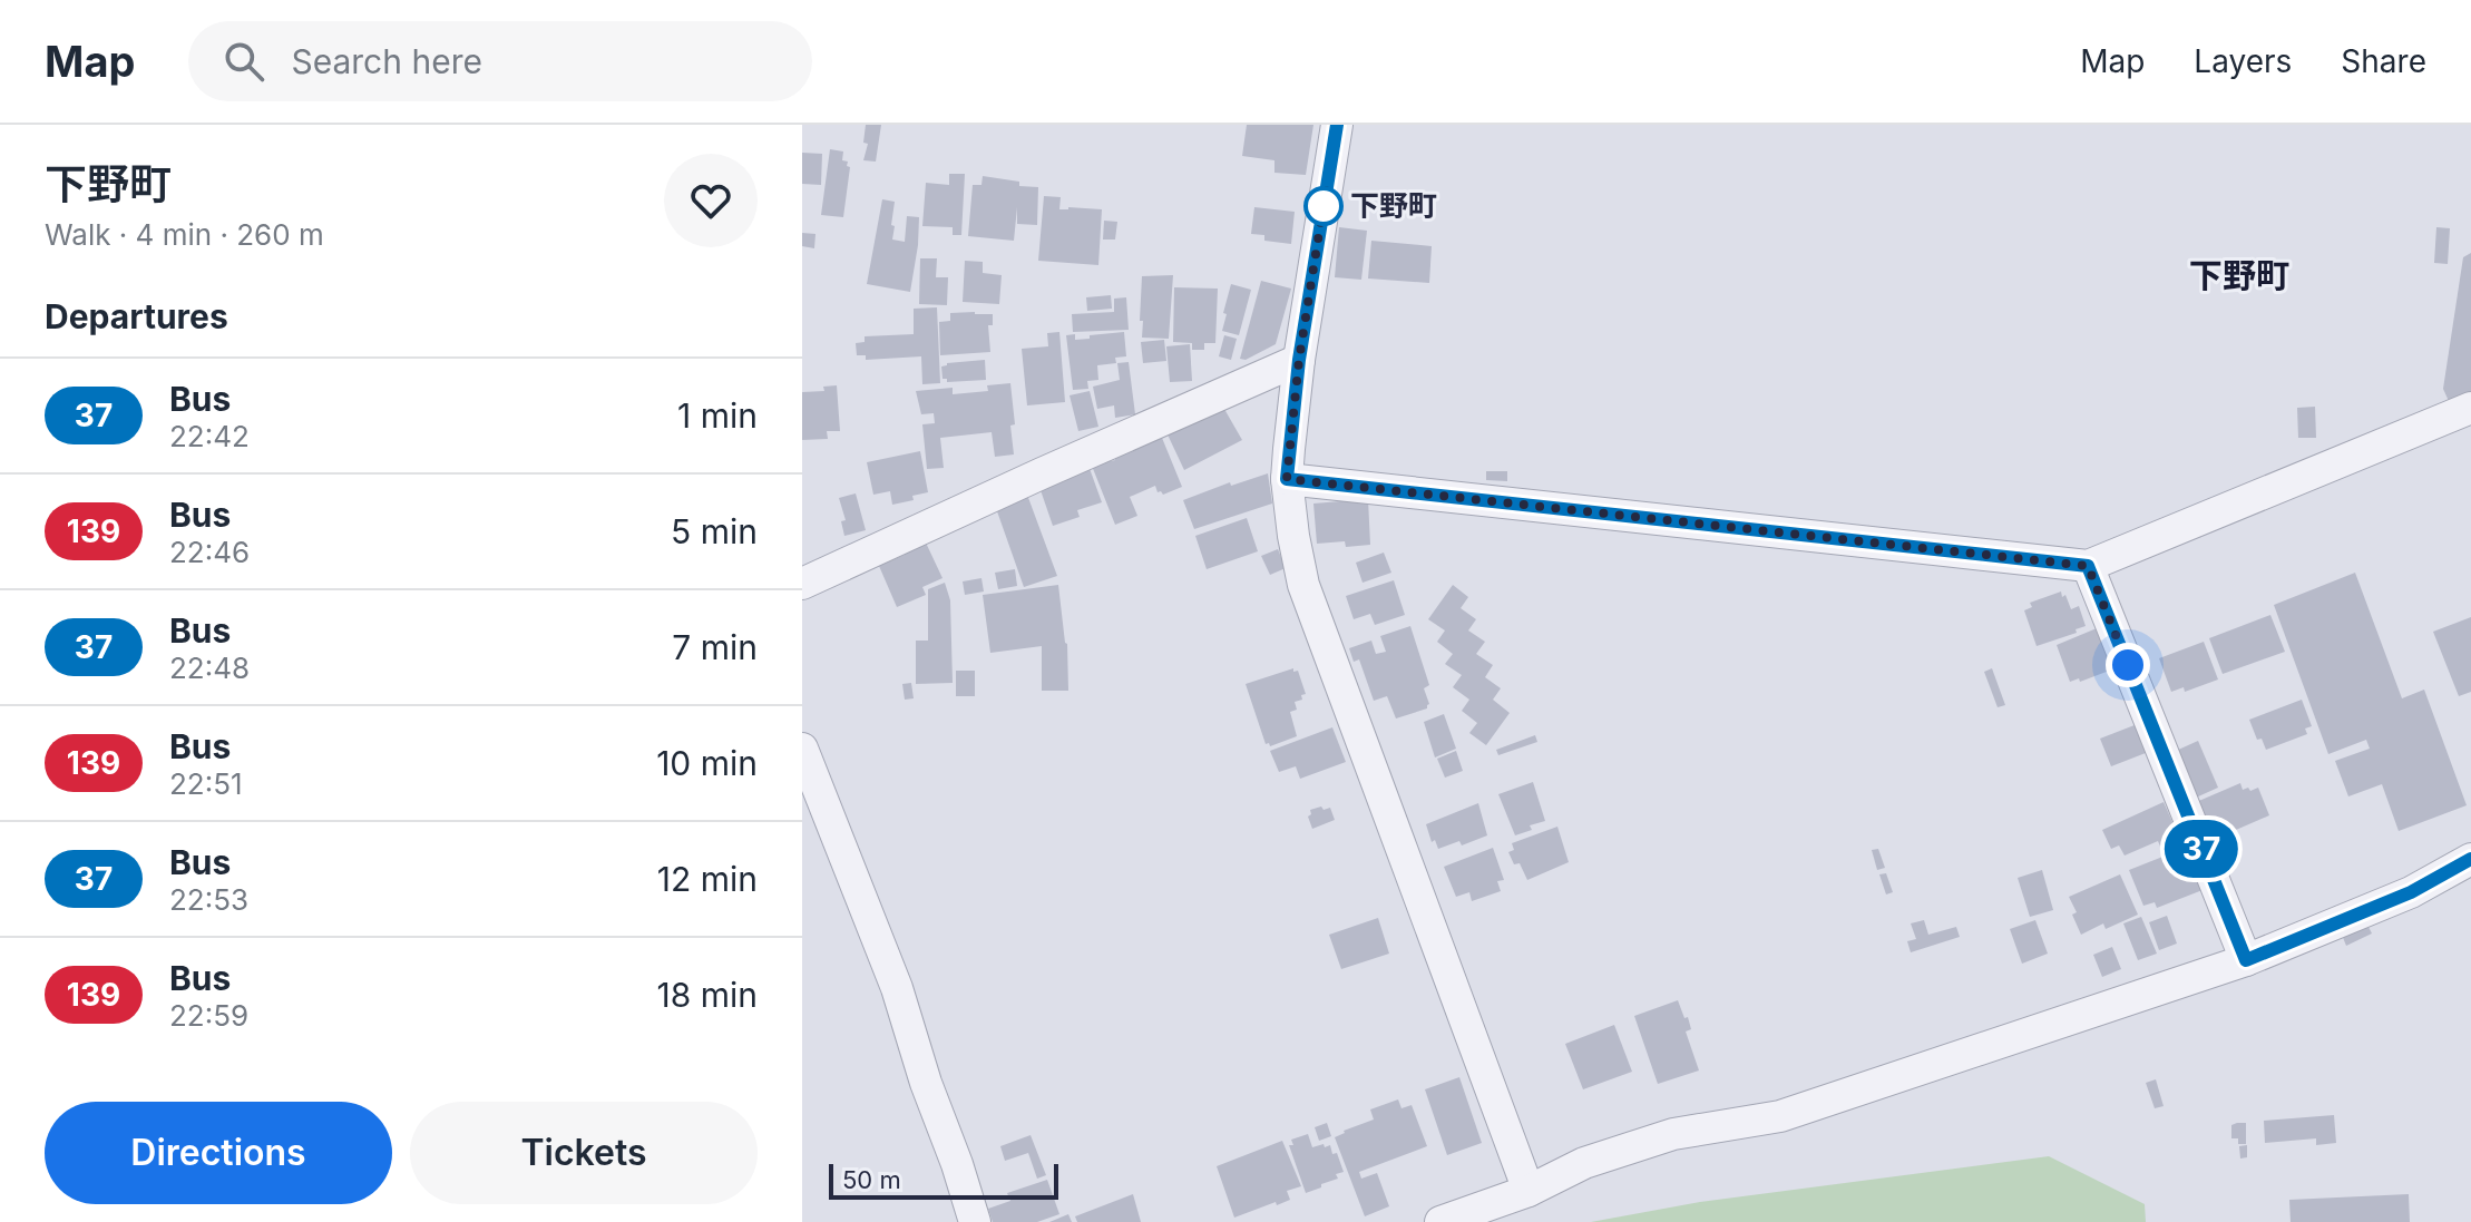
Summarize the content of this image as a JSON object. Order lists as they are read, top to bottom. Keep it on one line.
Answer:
{"districts":["下野町"],"places":["下野町"],"lines":["bus line 37"],"scale_bar":"50 m","page":{"header":"Map","search":"Search here","nav":["Map","Layers","Share"],"heading":[["下野町","Walk · 4 min · 260 m"],"Departures"],"on_map":"37","list":[{"mark":"37","name":"Bus","note":"22:42","value":"1 min"},{"mark":"139","name":"Bus","note":"22:46","value":"5 min"},{"mark":"37","name":"Bus","note":"22:48","value":"7 min"},{"mark":"139","name":"Bus","note":"22:51","value":"10 min"},{"mark":"37","name":"Bus","note":"22:53","value":"12 min"},{"mark":"139","name":"Bus","note":"22:59","value":"18 min"}],"buttons":["Directions","Tickets"],"scale":"50 m"}}
